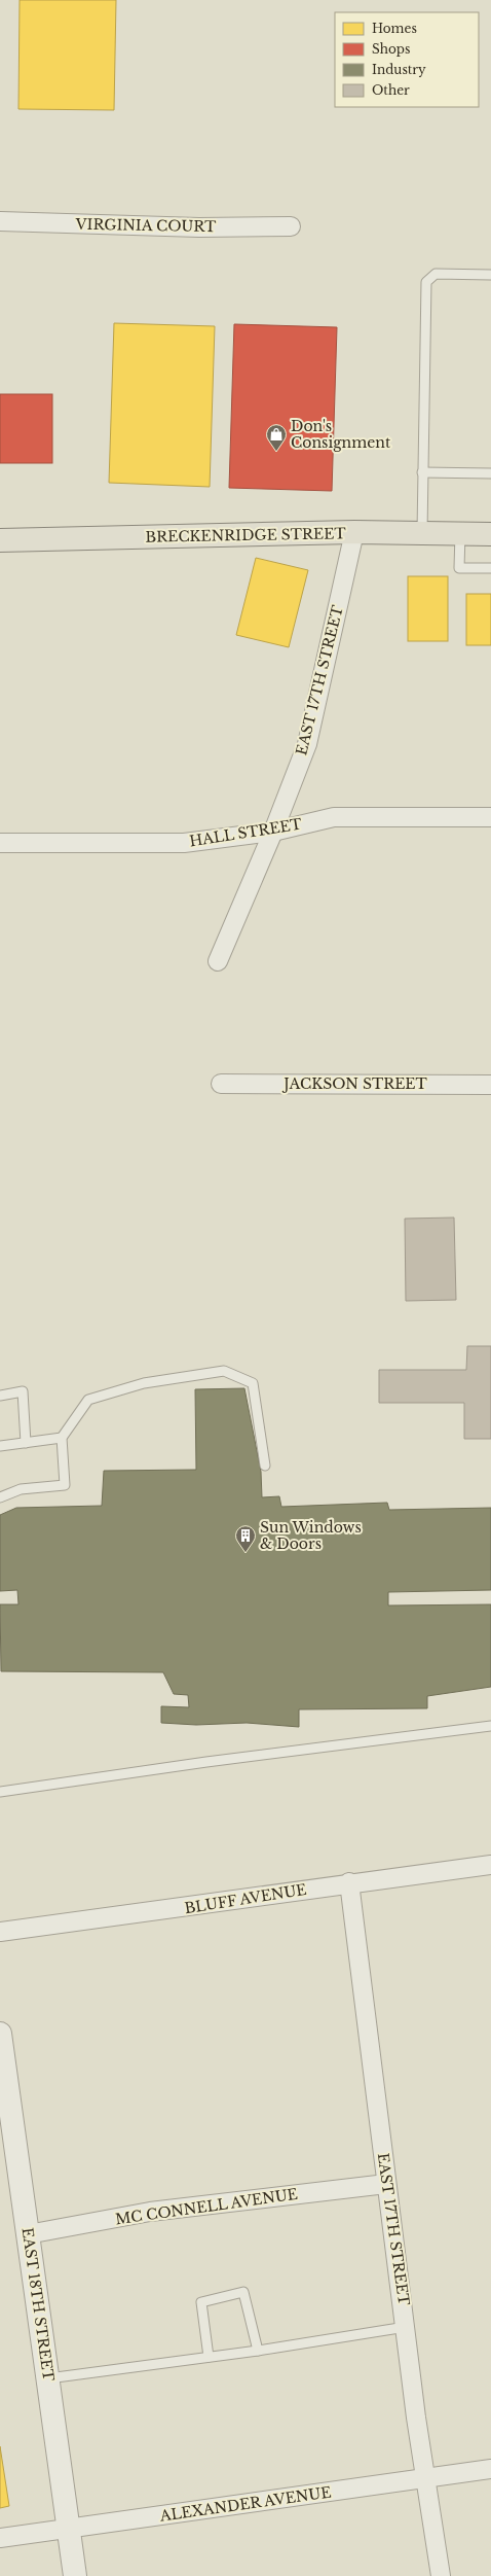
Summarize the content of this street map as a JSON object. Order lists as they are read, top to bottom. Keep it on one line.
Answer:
{"streets":{"main road":["BRECKENRIDGE STREET"],"street":["VIRGINIA COURT","EAST 17TH STREET","HALL STREET","JACKSON STREET","BLUFF AVENUE","MC CONNELL AVENUE","EAST 18TH STREET","ALEXANDER AVENUE"]},"crossings":[["BRECKENRIDGE STREET","EAST 17TH STREET"],["EAST 17TH STREET","HALL STREET"],["EAST 17TH STREET","BLUFF AVENUE"],["EAST 17TH STREET","MC CONNELL AVENUE"],["EAST 17TH STREET","ALEXANDER AVENUE"],["MC CONNELL AVENUE","EAST 18TH STREET"],["EAST 18TH STREET","ALEXANDER AVENUE"]],"places":{"shop":["Don's Consignment"],"building":["Sun Windows & Doors"]},"legend":["Homes","Shops","Industry","Other"]}
